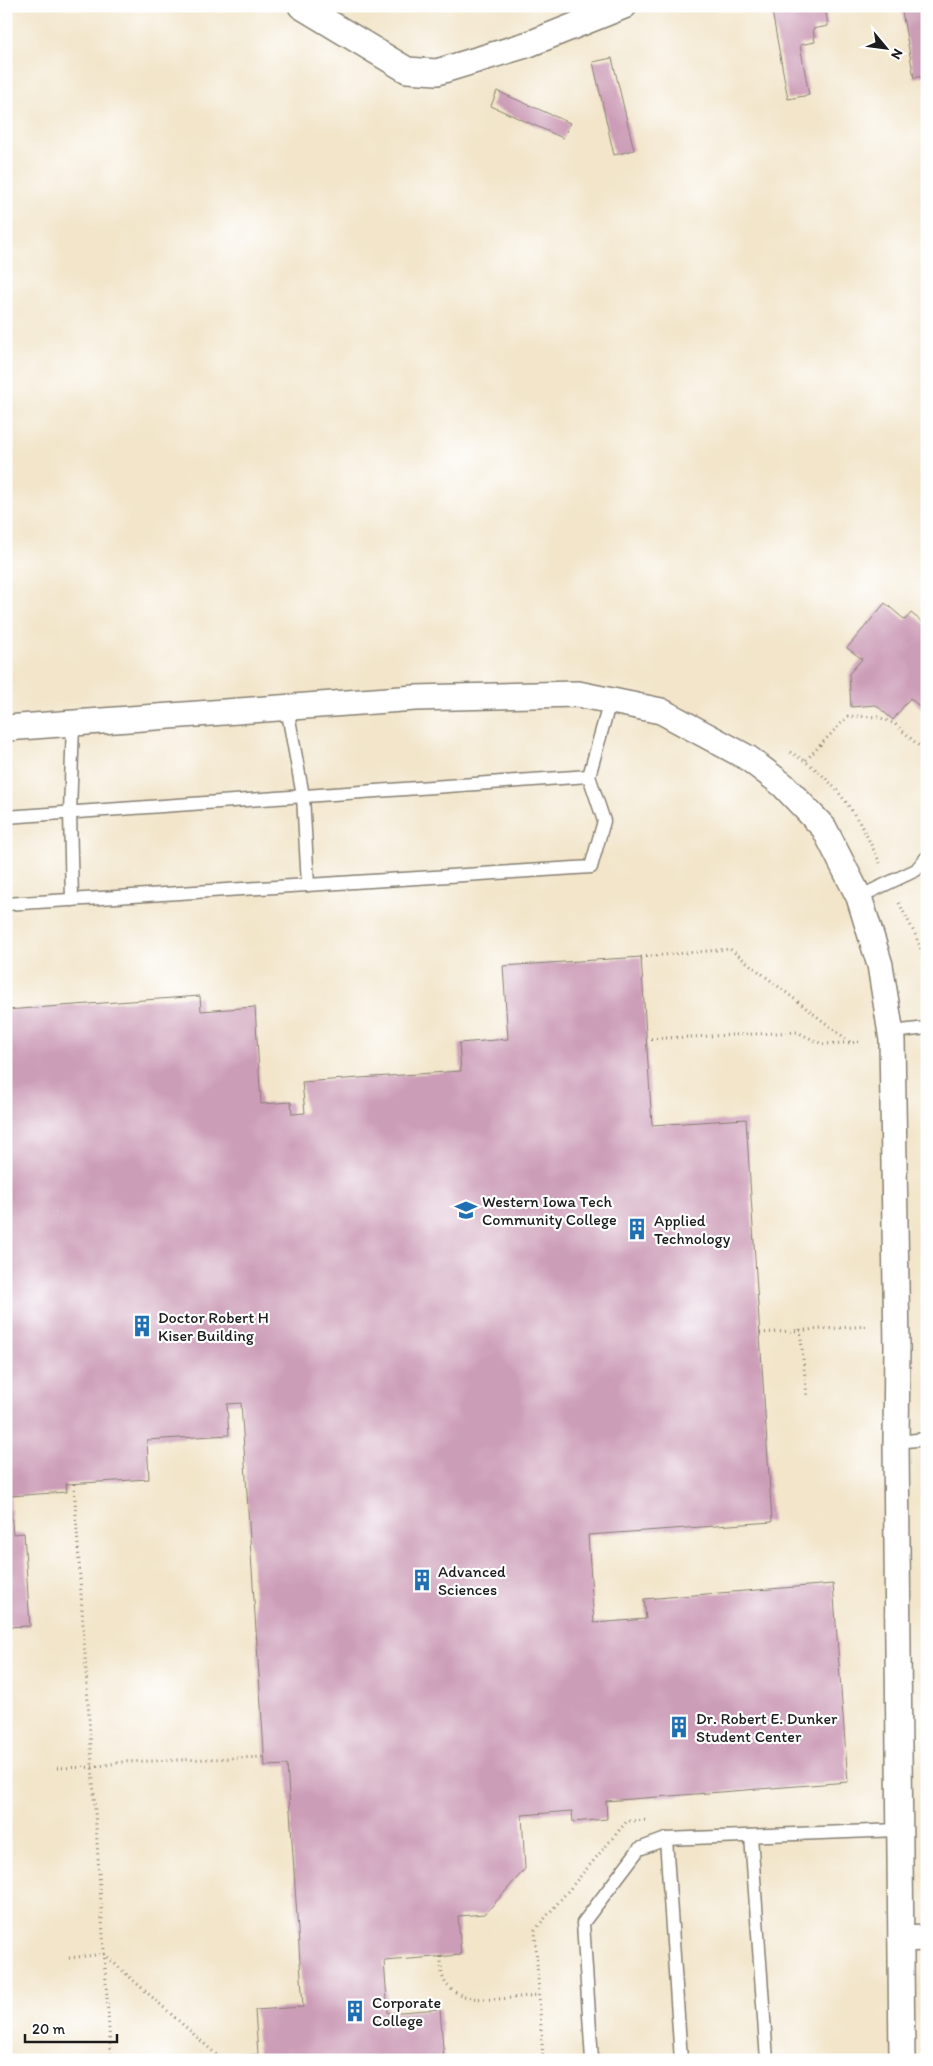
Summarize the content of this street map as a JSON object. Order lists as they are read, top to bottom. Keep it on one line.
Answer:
{"places":{"school or university":["Western Iowa Tech Community College"],"building":["Applied Technology","Doctor Robert H Kiser Building","Advanced Sciences","Dr. Robert E. Dunker Student Center","Corporate College"]},"scale_bar":"20 m","north":"bottom right"}
